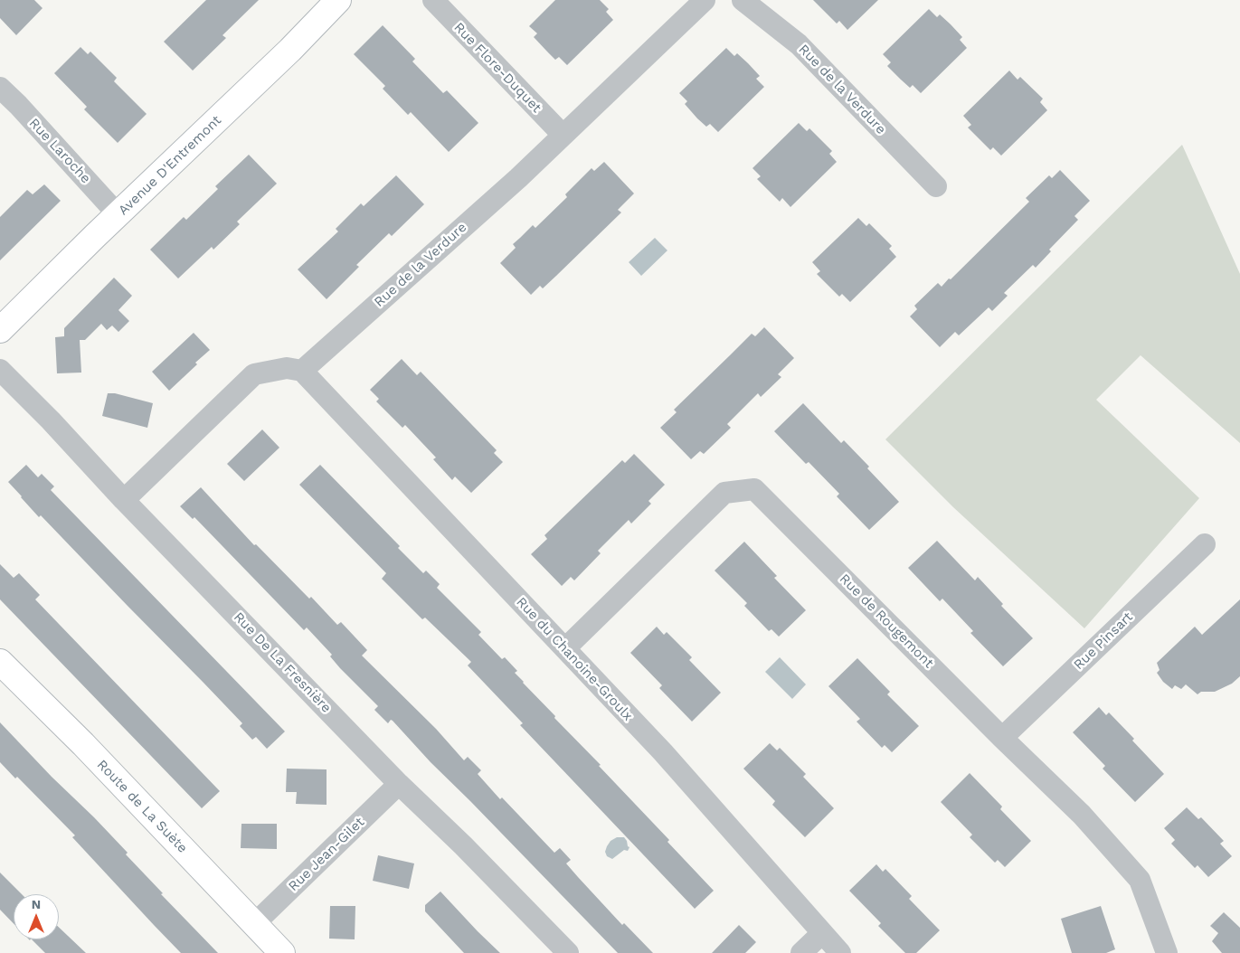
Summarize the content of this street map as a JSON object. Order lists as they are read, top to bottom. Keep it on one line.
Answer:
{"streets":{"street":["Rue Flore-Duquet","Rue de la Verdure","Rue Laroche","Avenue D'Entremont","Rue de Rougemont","Rue Pinsart","Rue du Chanoine-Groulx","Rue De La Fresnière","Route de La Suète","Rue Jean-Gilet"]},"crossings":[["Rue Flore-Duquet","Rue de la Verdure"],["Rue de la Verdure","Rue du Chanoine-Groulx"],["Rue Laroche","Avenue D'Entremont"],["Rue de Rougemont","Rue Pinsart"],["Rue de Rougemont","Rue du Chanoine-Groulx"],["Rue De La Fresnière","Rue Jean-Gilet"],["Route de La Suète","Rue Jean-Gilet"]],"north":"top"}
